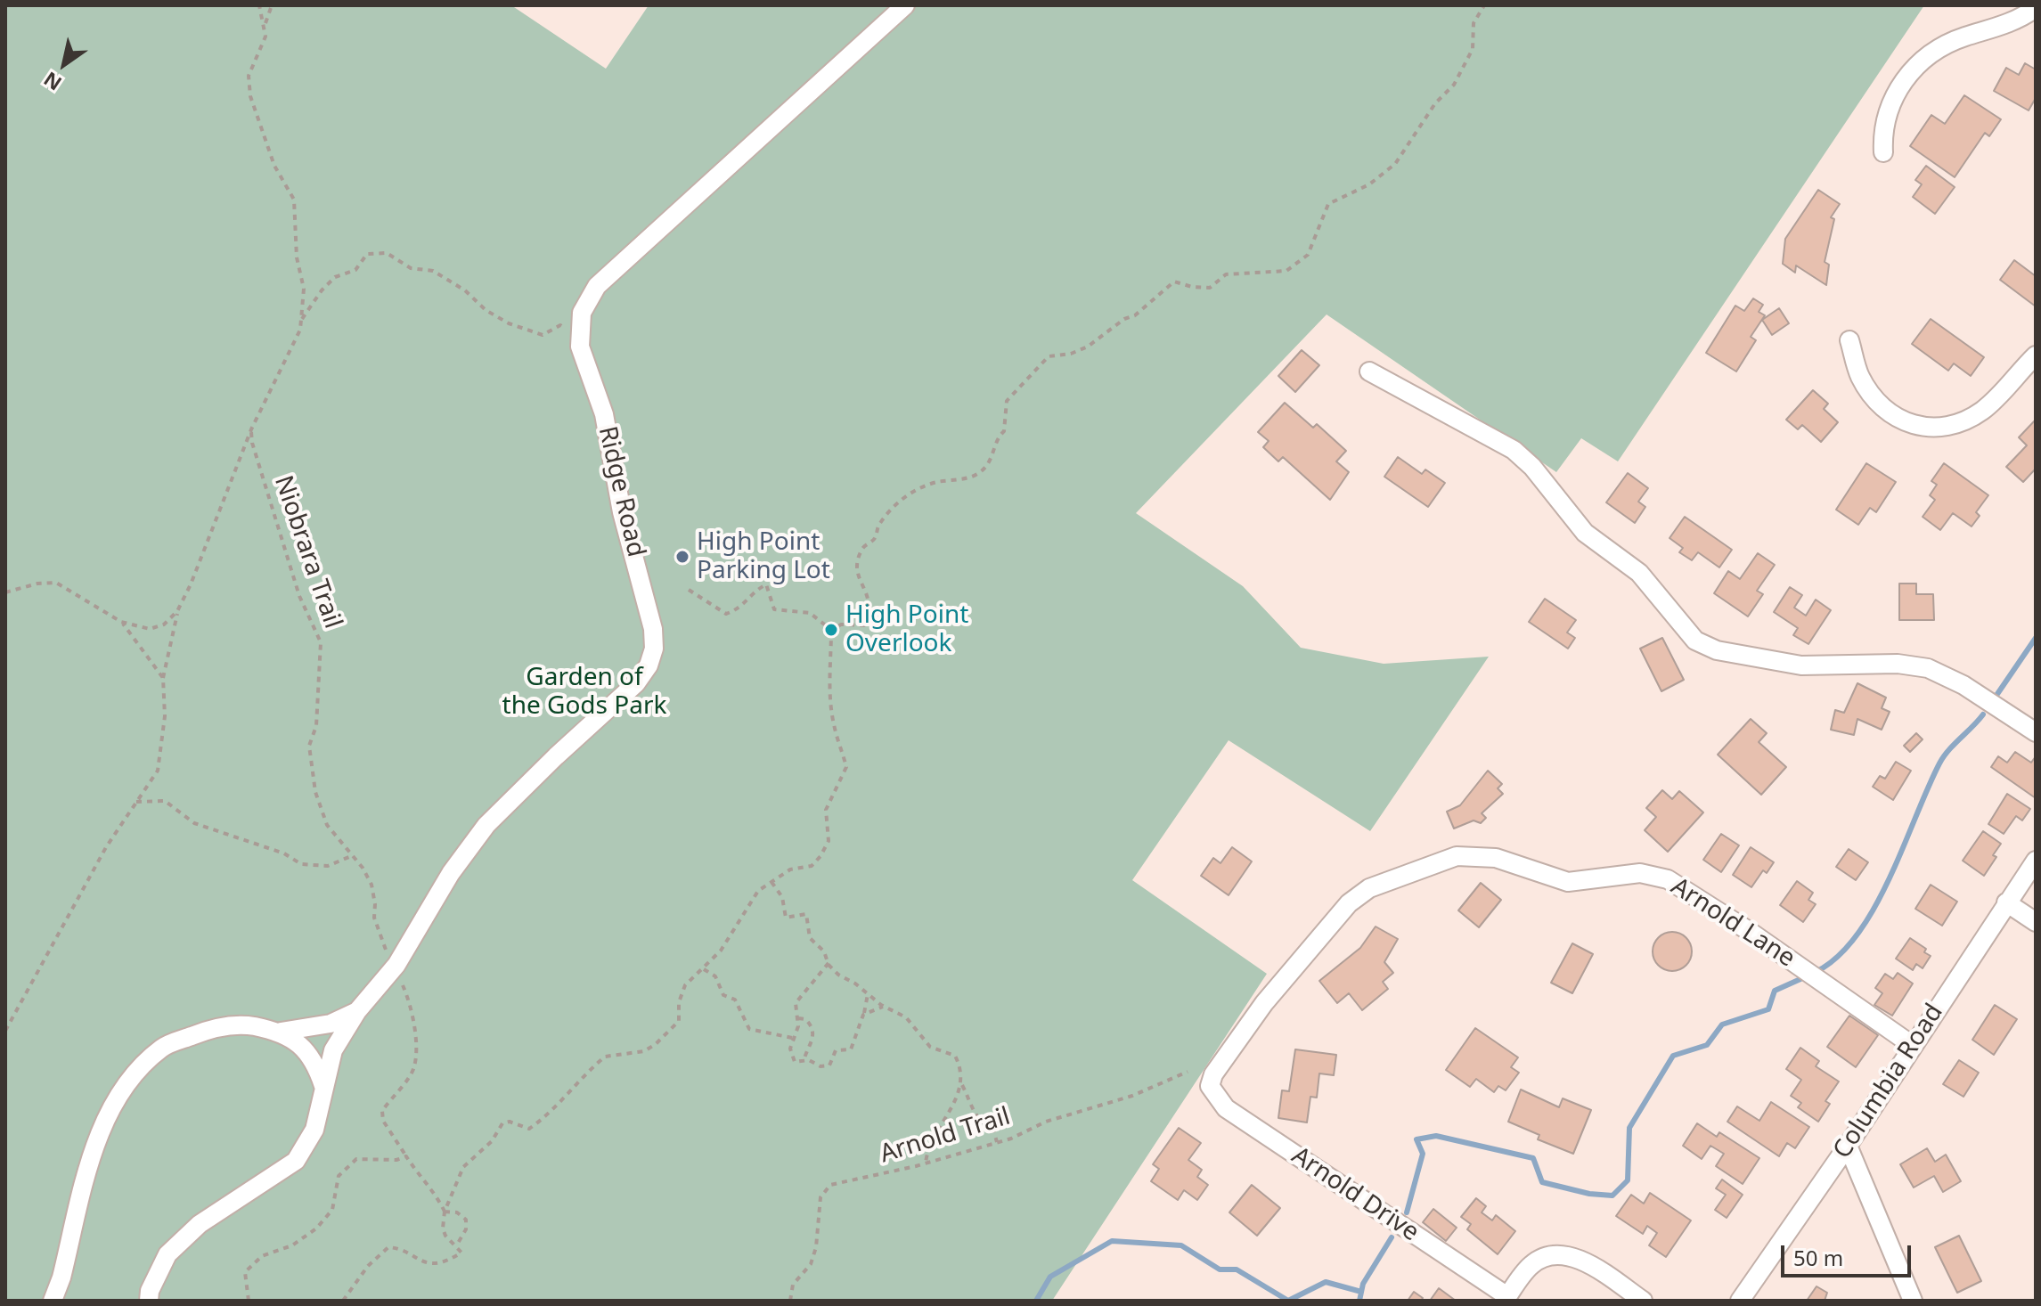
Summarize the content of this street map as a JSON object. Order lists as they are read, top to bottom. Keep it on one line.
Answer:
{"streets":{"street":["Ridge Road","Arnold Lane","Columbia Road","Arnold Drive"],"path":["Niobrara Trail","Arnold Trail"]},"crossings":[["Ridge Road","Niobrara Trail"],["Arnold Lane","Columbia Road"],["Arnold Lane","Arnold Drive"]],"parks":["Garden of the Gods Park"],"places":["High Point Parking Lot","High Point Overlook"],"scale_bar":"50 m","north":"bottom left"}
